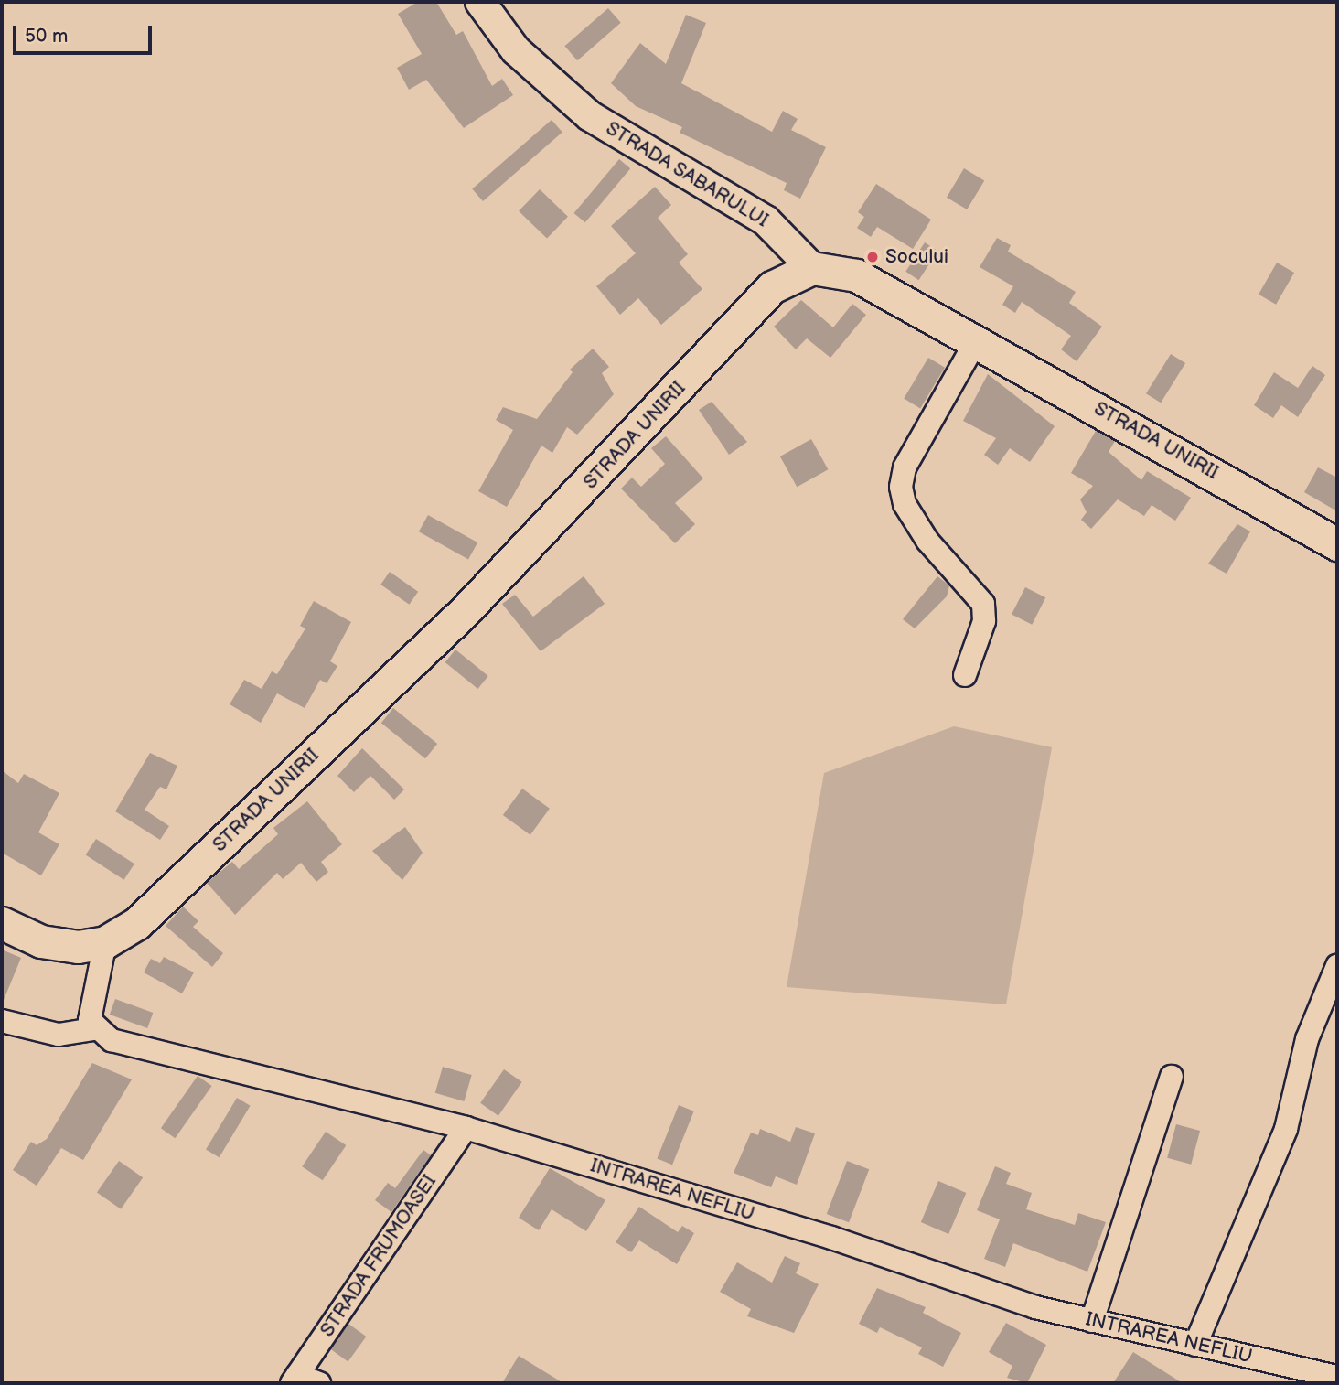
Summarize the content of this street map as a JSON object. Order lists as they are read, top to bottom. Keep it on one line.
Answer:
{"streets":{"main road":["STRADA UNIRII"],"street":["STRADA SABARULUI","INTRAREA NEFLIU","STRADA FRUMOASEI"]},"crossings":[["STRADA SABARULUI","STRADA UNIRII"],["INTRAREA NEFLIU","STRADA FRUMOASEI"]],"places":["Socului"],"scale_bar":"50 m"}
